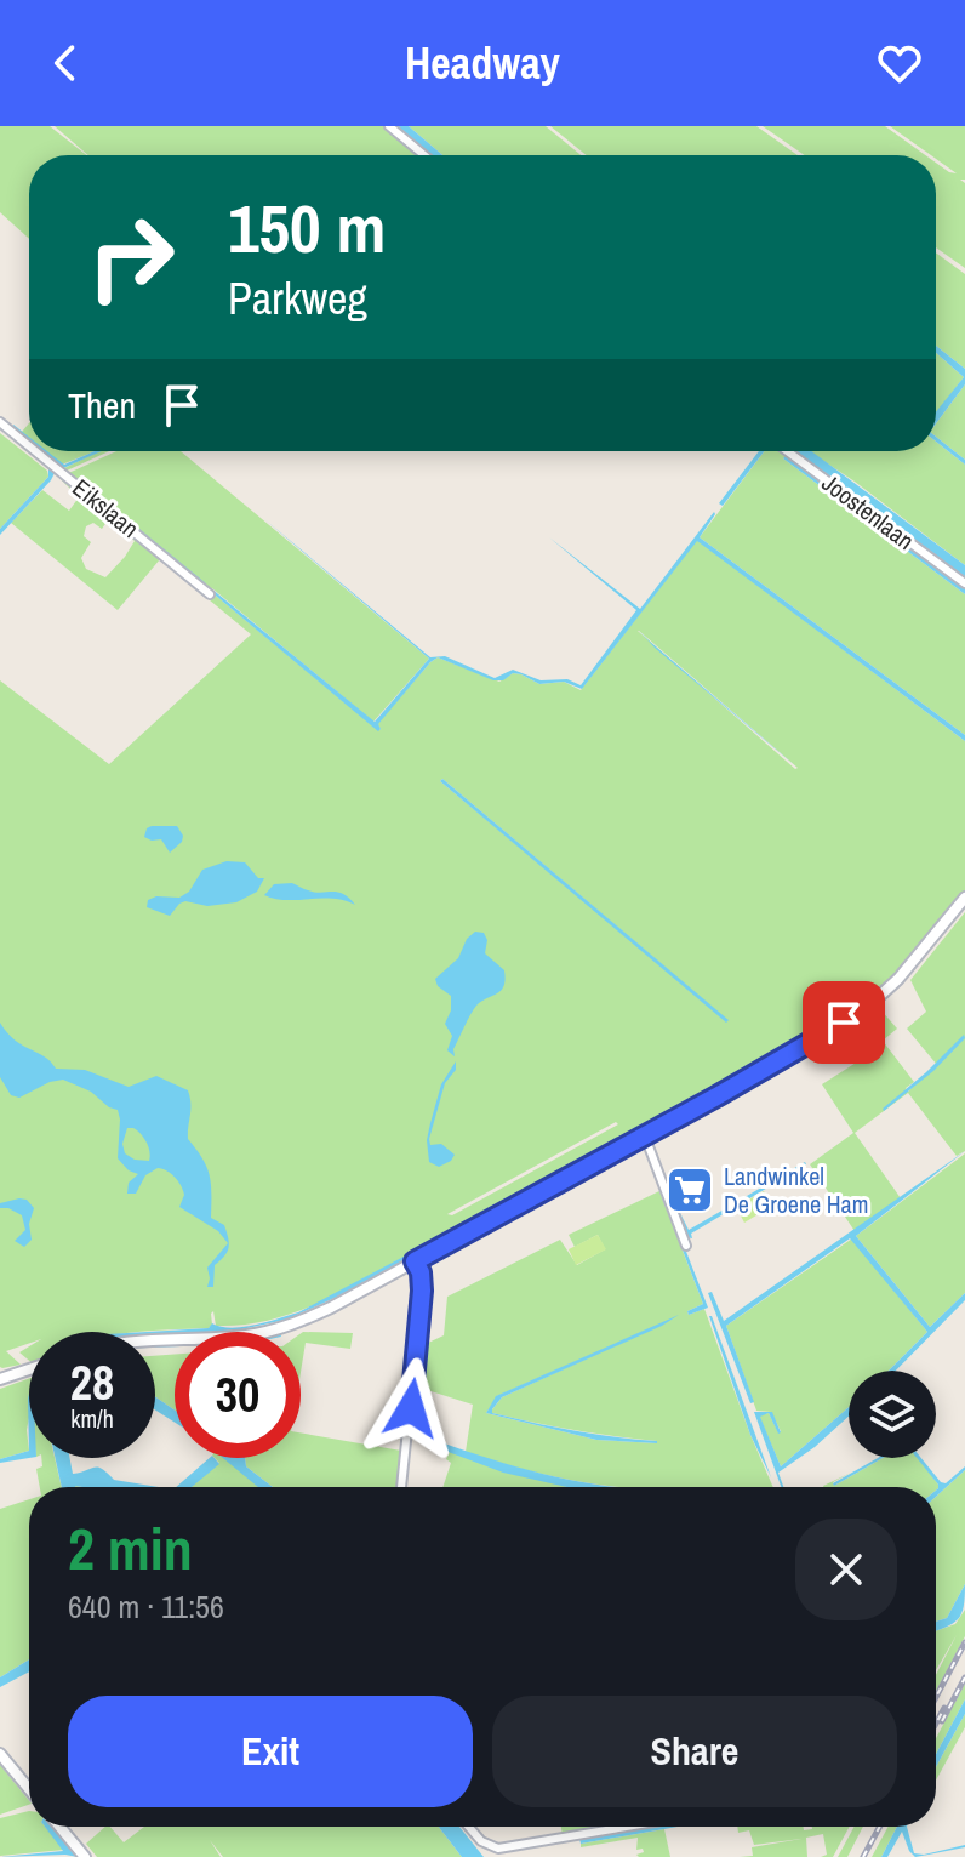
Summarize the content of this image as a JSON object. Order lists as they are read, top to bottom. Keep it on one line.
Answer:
{"streets":{"street":["Eikslaan","Joostenlaan"]},"places":{"supermarket":["Landwinkel De Groene Ham"]},"page":{"header":"Headway","turn":["150 m","Parkweg"],"then":"Then","speed":"28 km/h","limit":"30","heading":["2 min","640 m · 11:56"],"buttons":["Exit","Share"]}}
